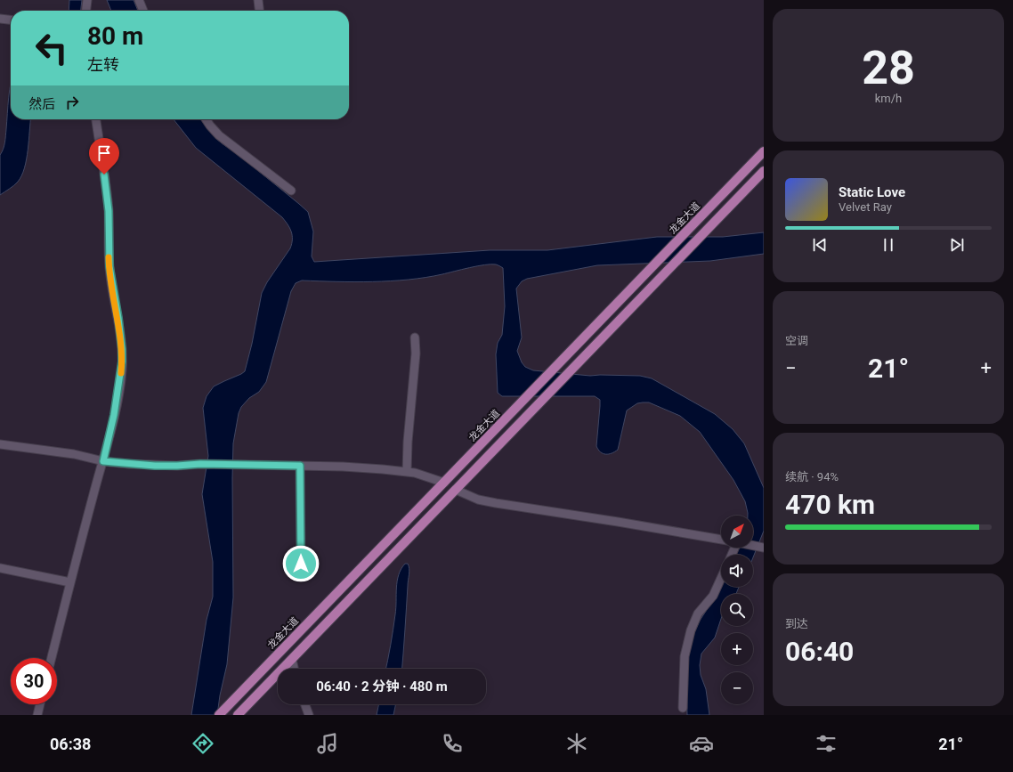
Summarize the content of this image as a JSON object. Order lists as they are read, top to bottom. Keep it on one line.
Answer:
{"streets":{"main road":["龙金大道"]},"north":"top right","page":{"tile":[["28","km/h"],"空调",["续航 · 94%","470 km"],["到达","06:40"]],"turn":["80 m","左转"],"then":"然后","song":["Static Love","Velvet Ray"],"heat":["−","21°","+"],"map_buttons":["+","−"],"limit":"30","trip":"06:40 · 2 分钟 · 480 m","tabs":["06:38","21°"]}}
